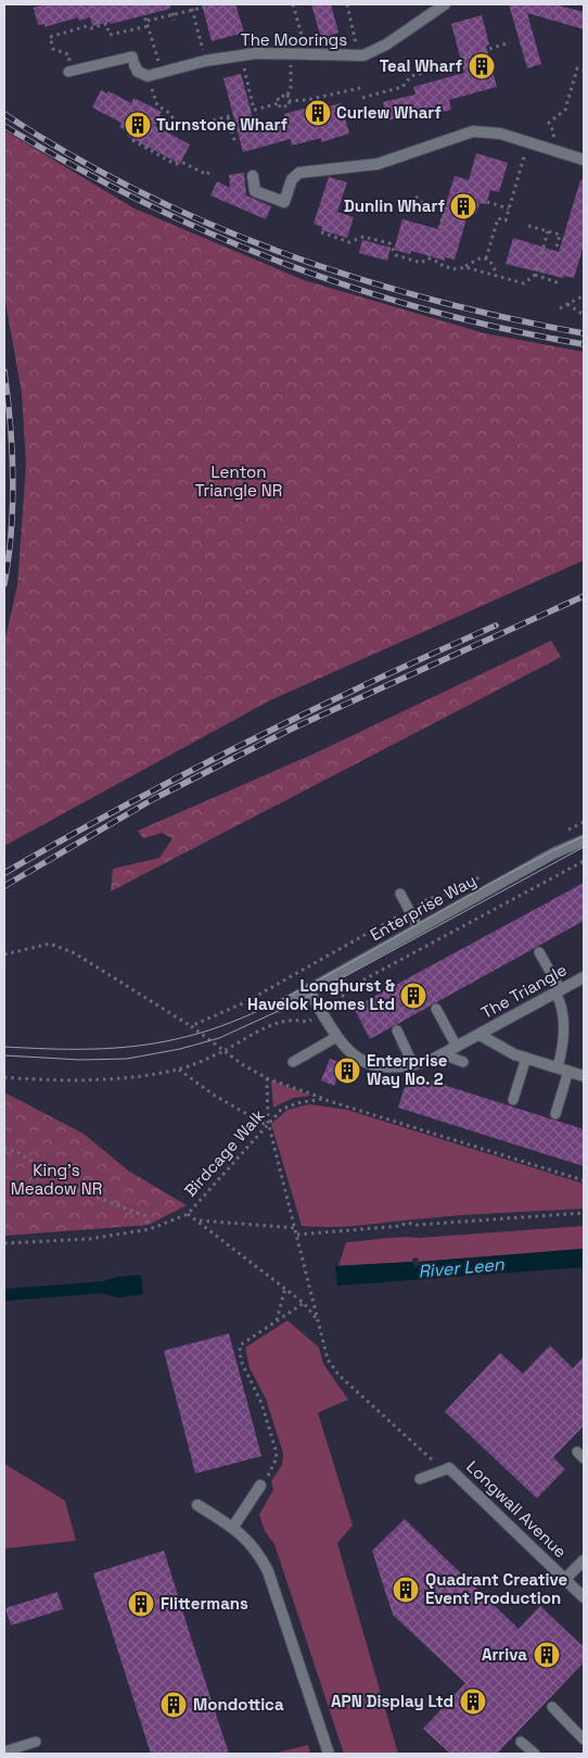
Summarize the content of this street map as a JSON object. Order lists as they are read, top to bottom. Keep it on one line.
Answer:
{"streets":{"street":["The Moorings","Enterprise Way","The Triangle","Longwall Avenue"],"path":["Birdcage Walk"]},"crossings":[["Enterprise Way","The Triangle"]],"water":["River Leen"],"parks":["Lenton Triangle NR","King's Meadow NR"],"places":{"building":["Teal Wharf","Curlew Wharf","Turnstone Wharf","Dunlin Wharf","Longhurst & Havelok Homes Ltd","Enterprise Way No. 2","Quadrant Creative Event Production","Flittermans","Arriva","APN Display Ltd","Mondottica"]}}
